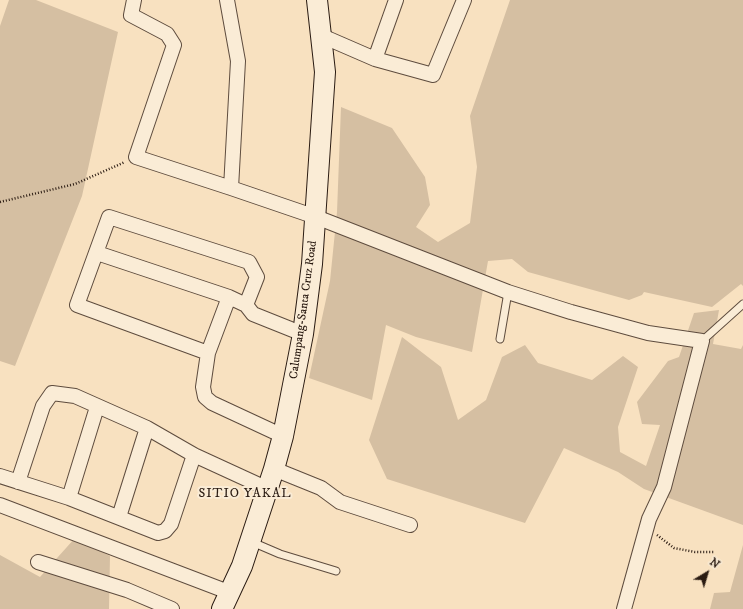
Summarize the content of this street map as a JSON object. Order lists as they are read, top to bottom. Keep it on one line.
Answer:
{"streets":{"main road":["Calumpang-Santa Cruz Road"]},"districts":["SITIO YAKAL"],"north":"top right"}
